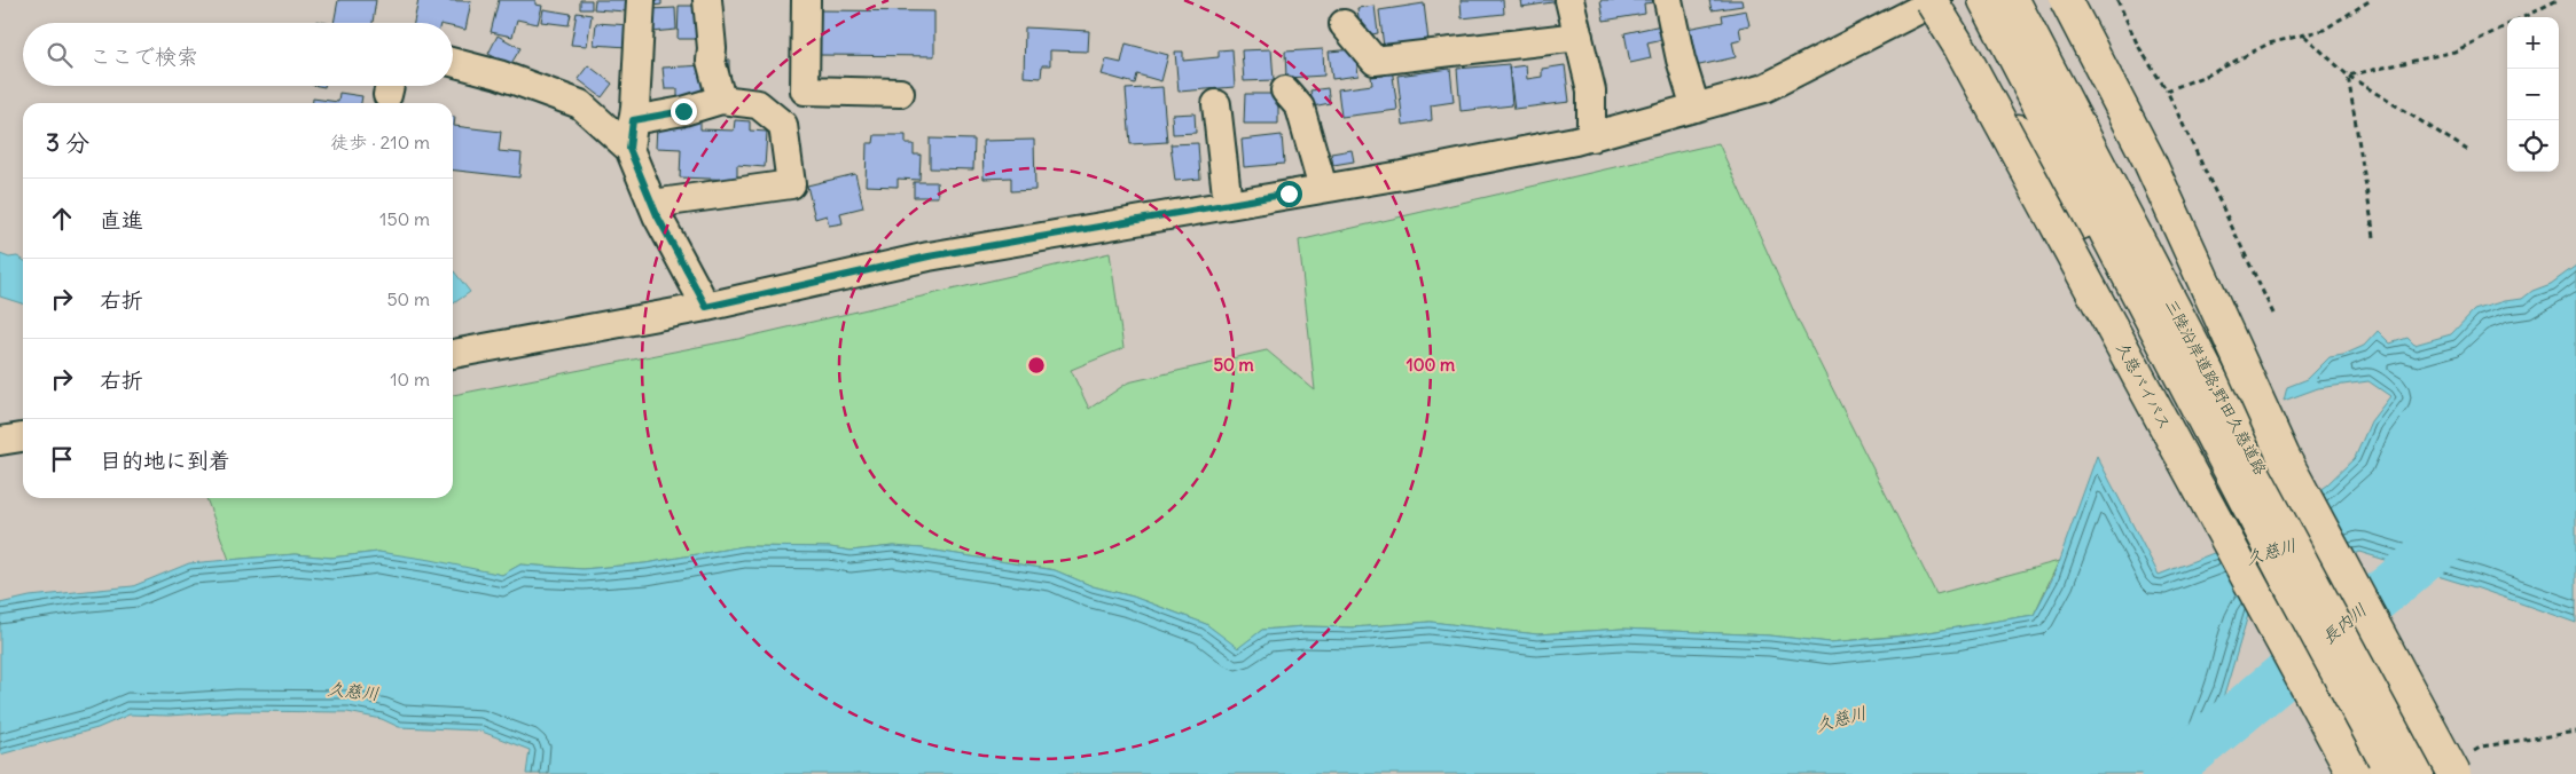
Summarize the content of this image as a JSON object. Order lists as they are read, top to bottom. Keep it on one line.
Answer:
{"streets":{"highway":["久慈バイパス","三陸沿岸道路;野田久慈道路"]},"water":["久慈川","長内川"],"page":{"map_buttons":["+","−"],"search":"ここで検索","heading":["3 分","徒歩 · 210 m"],"list":[["直進","150 m"],["右折","50 m"],["右折","10 m"],"目的地に到着"]},"rings":["50 m","100 m"]}
